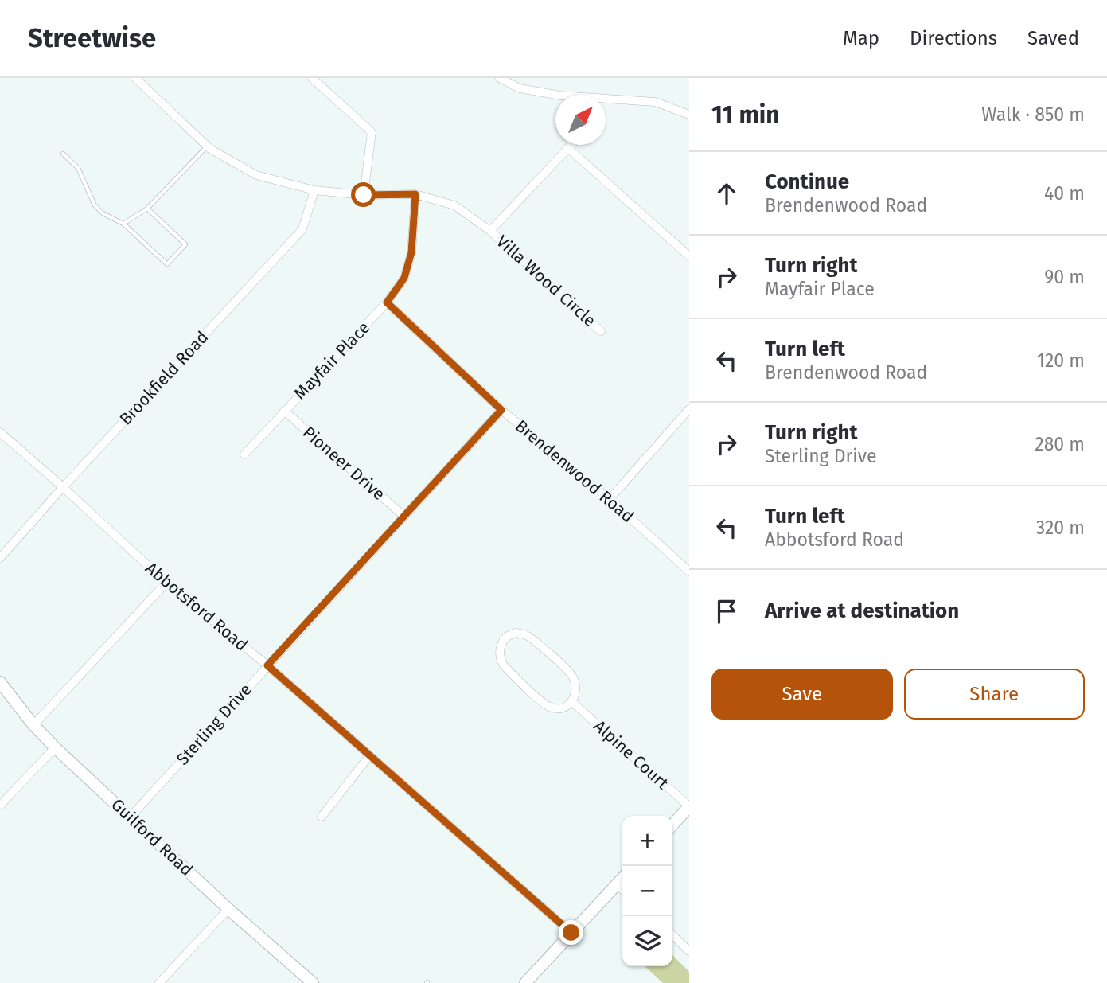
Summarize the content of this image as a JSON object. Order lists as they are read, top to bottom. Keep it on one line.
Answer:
{"streets":{"street":["Villa Wood Circle","Mayfair Place","Brookfield Road","Pioneer Drive","Brendenwood Road","Abbotsford Road","Sterling Drive","Alpine Court","Guilford Road"]},"crossings":[["Mayfair Place","Pioneer Drive"],["Mayfair Place","Brendenwood Road"],["Brookfield Road","Abbotsford Road"],["Pioneer Drive","Sterling Drive"],["Brendenwood Road","Sterling Drive"],["Abbotsford Road","Sterling Drive"],["Sterling Drive","Guilford Road"]],"north":"top right","page":{"header":"Streetwise","nav":["Map","Directions","Saved"],"heading":["11 min","Walk · 850 m"],"list":[["Continue","Brendenwood Road","40 m"],["Turn right","Mayfair Place","90 m"],["Turn left","Brendenwood Road","120 m"],["Turn right","Sterling Drive","280 m"],["Turn left","Abbotsford Road","320 m"],"Arrive at destination"],"buttons":["Save","Share"],"map_buttons":["+","−"]}}
